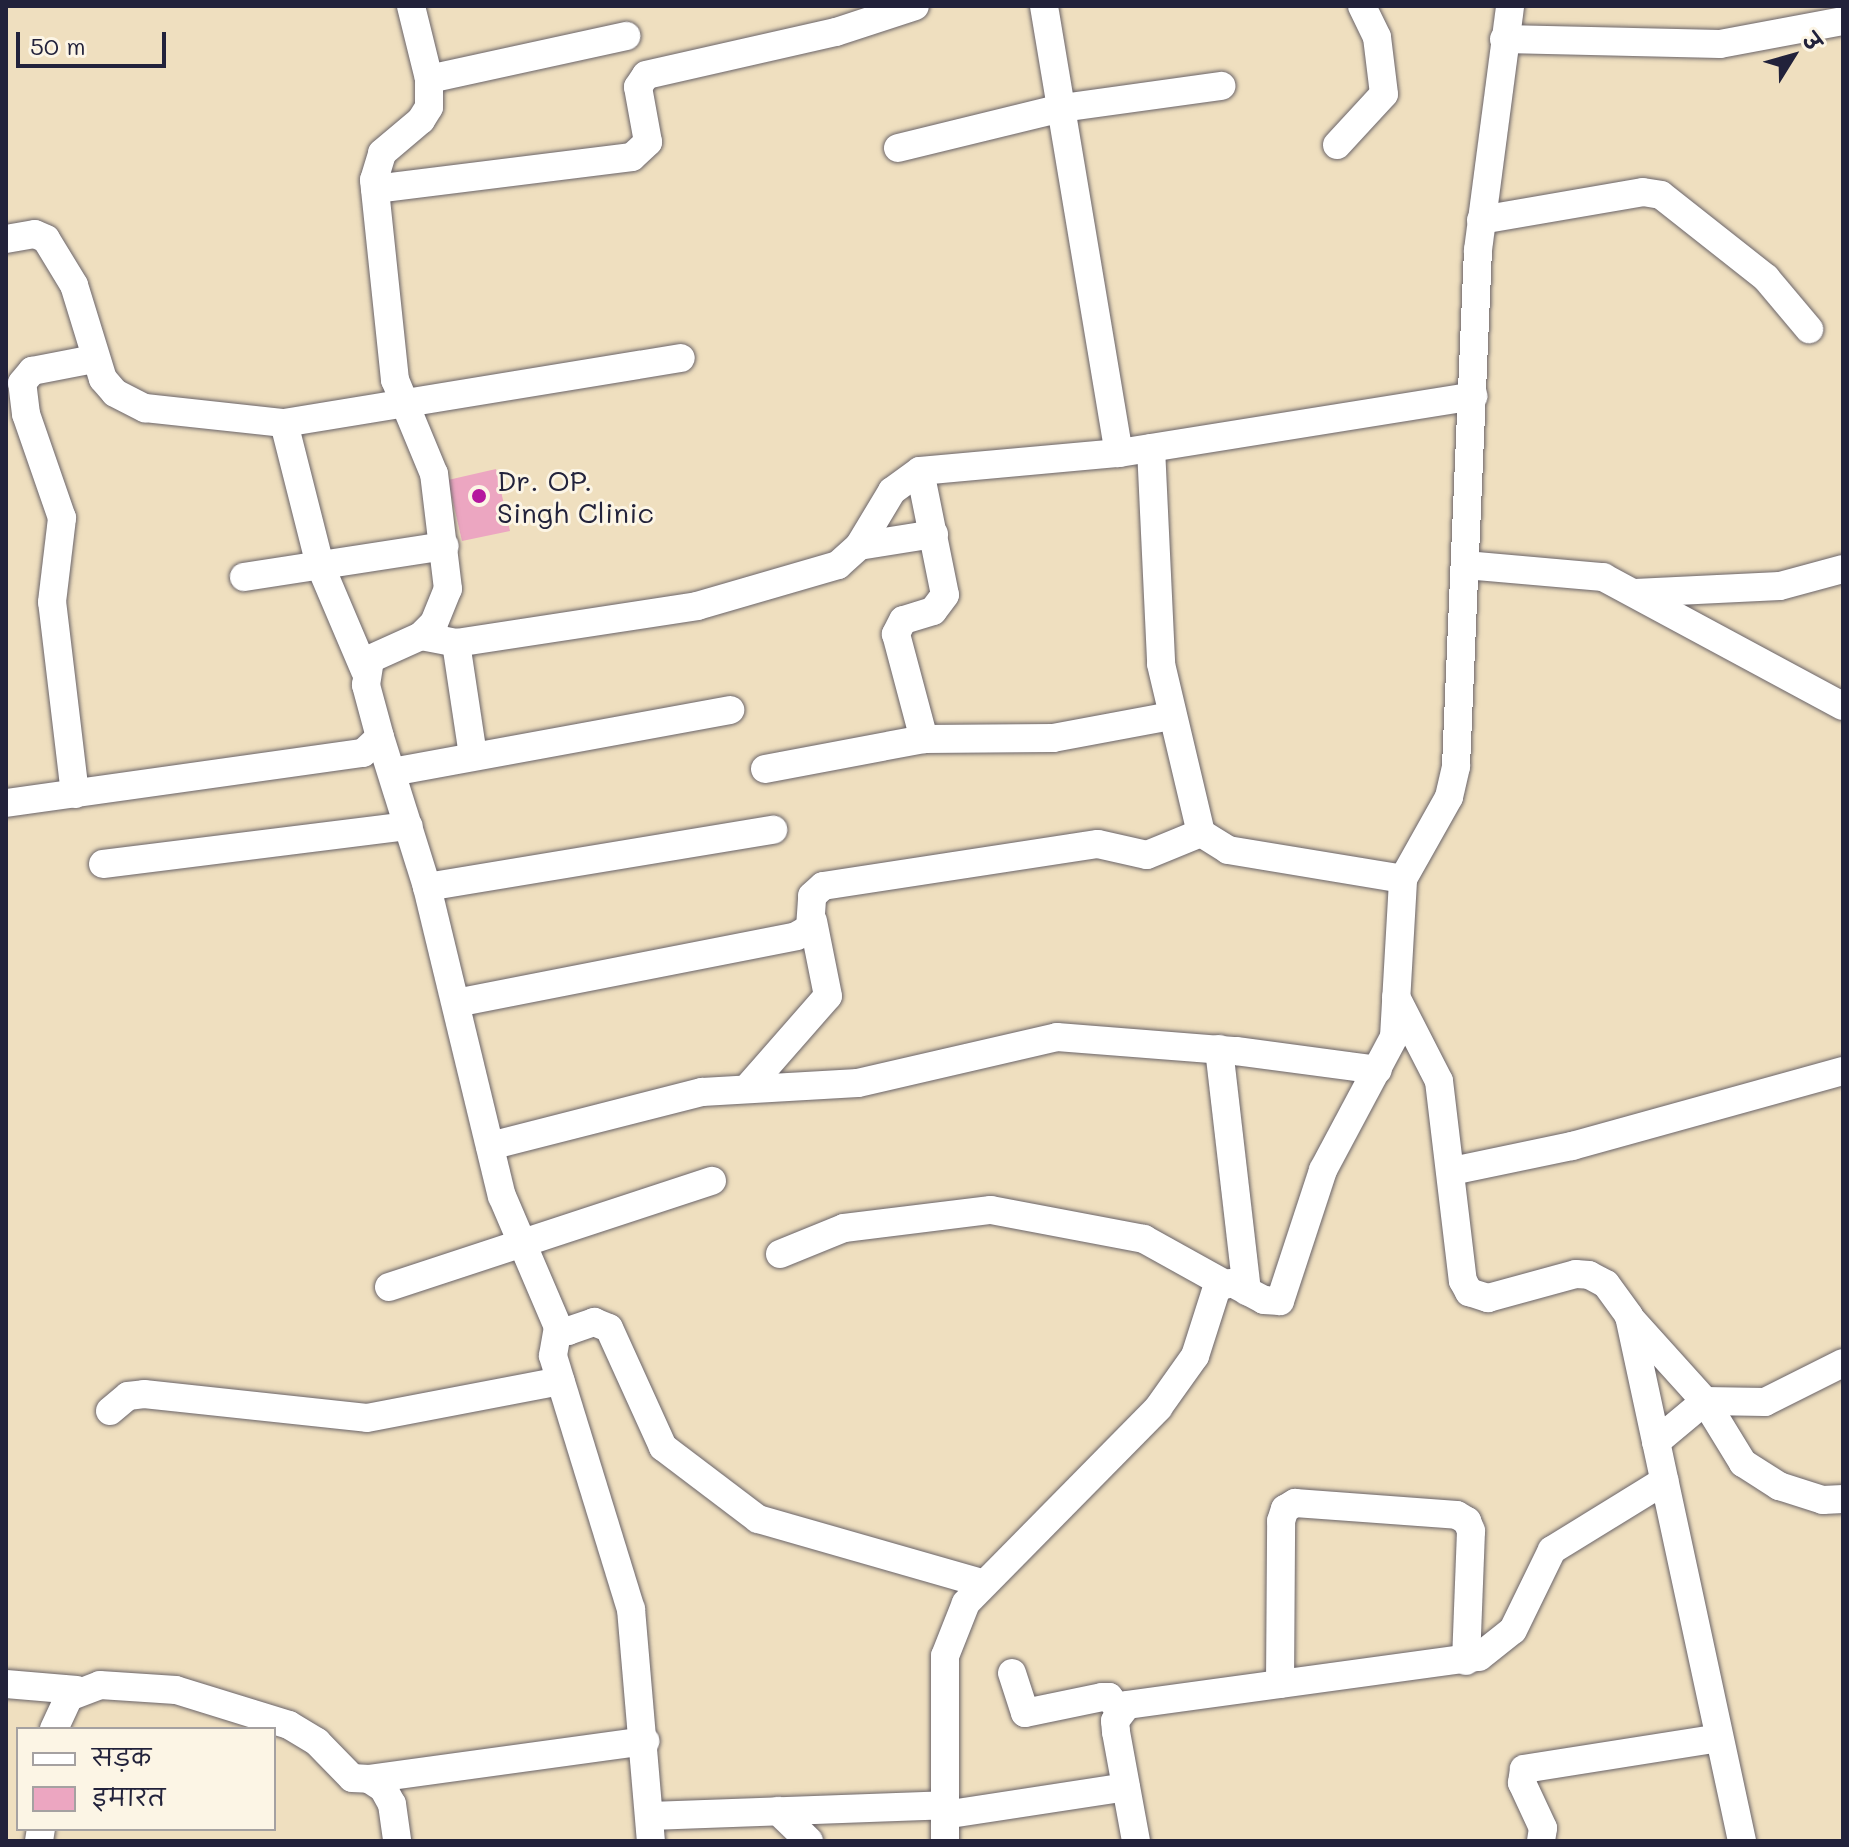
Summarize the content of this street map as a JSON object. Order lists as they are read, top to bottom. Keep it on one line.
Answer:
{"places":["Dr. OP. Singh Clinic"],"legend":["सड़क","इमारत"],"scale_bar":"50 m","north":"top right"}
